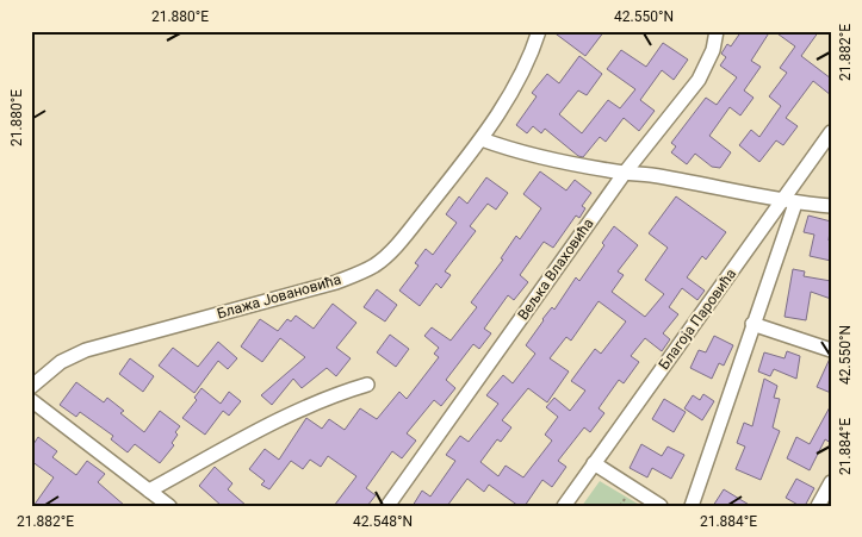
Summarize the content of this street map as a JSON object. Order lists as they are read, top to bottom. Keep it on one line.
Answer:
{"streets":{"street":["Вељка Влаховића","Блажа Јовановића","Благоја Паровића"]},"coordinates":["21.880°E","42.550°N","21.882°E","21.884°E","42.548°N"]}
